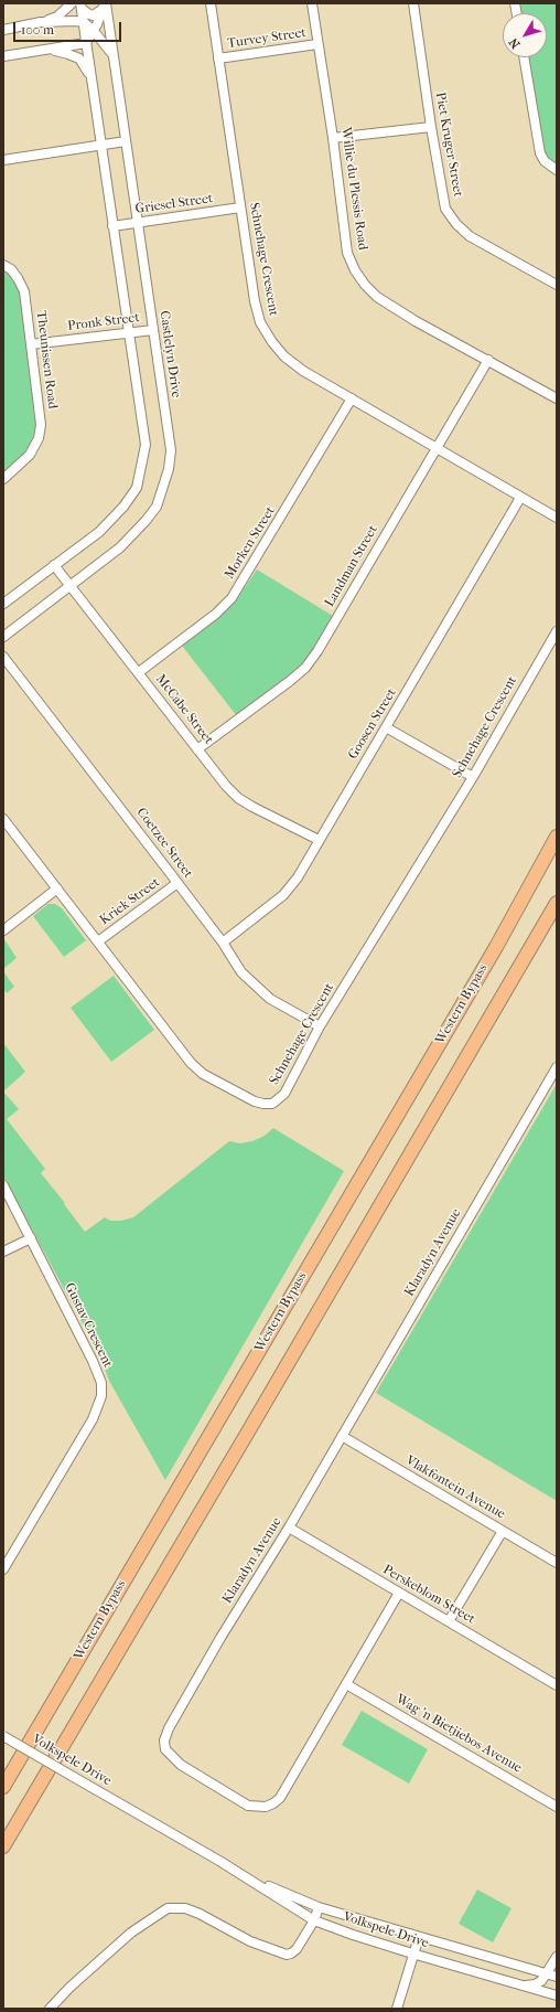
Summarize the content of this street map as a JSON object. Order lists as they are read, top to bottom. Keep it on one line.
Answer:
{"streets":{"highway":["Western Bypass"],"street":["Turvey Street","Piet Kruger Street","Willie du Plessis Road","Griesel Street","Schnehage Crescent","Pronk Street","Castlelyn Drive","Theunissen Road","Morken Street","Landman Street","McCabe Street","Goosen Street","Coetzee Street","Kriek Street","Klaradyn Avenue","Gustav Crescent","Vlakfontein Avenue","Perskeblom Street","Wag 'n Bietjiebos Avenue","Volkspele Drive"]},"crossings":[["Turvey Street","Willie du Plessis Road"],["Turvey Street","Schnehage Crescent"],["Willie du Plessis Road","Landman Street"],["Griesel Street","Schnehage Crescent"],["Griesel Street","Castlelyn Drive"],["Schnehage Crescent","Morken Street"],["Schnehage Crescent","Landman Street"],["Schnehage Crescent","Goosen Street"],["Schnehage Crescent","Coetzee Street"],["Schnehage Crescent","Kriek Street"],["Pronk Street","Castlelyn Drive"],["Pronk Street","Theunissen Road"],["Castlelyn Drive","McCabe Street"],["Morken Street","McCabe Street"],["Landman Street","McCabe Street"],["McCabe Street","Goosen Street"],["Goosen Street","Coetzee Street"],["Coetzee Street","Kriek Street"],["Klaradyn Avenue","Vlakfontein Avenue"],["Klaradyn Avenue","Perskeblom Street"],["Klaradyn Avenue","Wag 'n Bietjiebos Avenue"]],"scale_bar":"100 m","north":"bottom left"}
